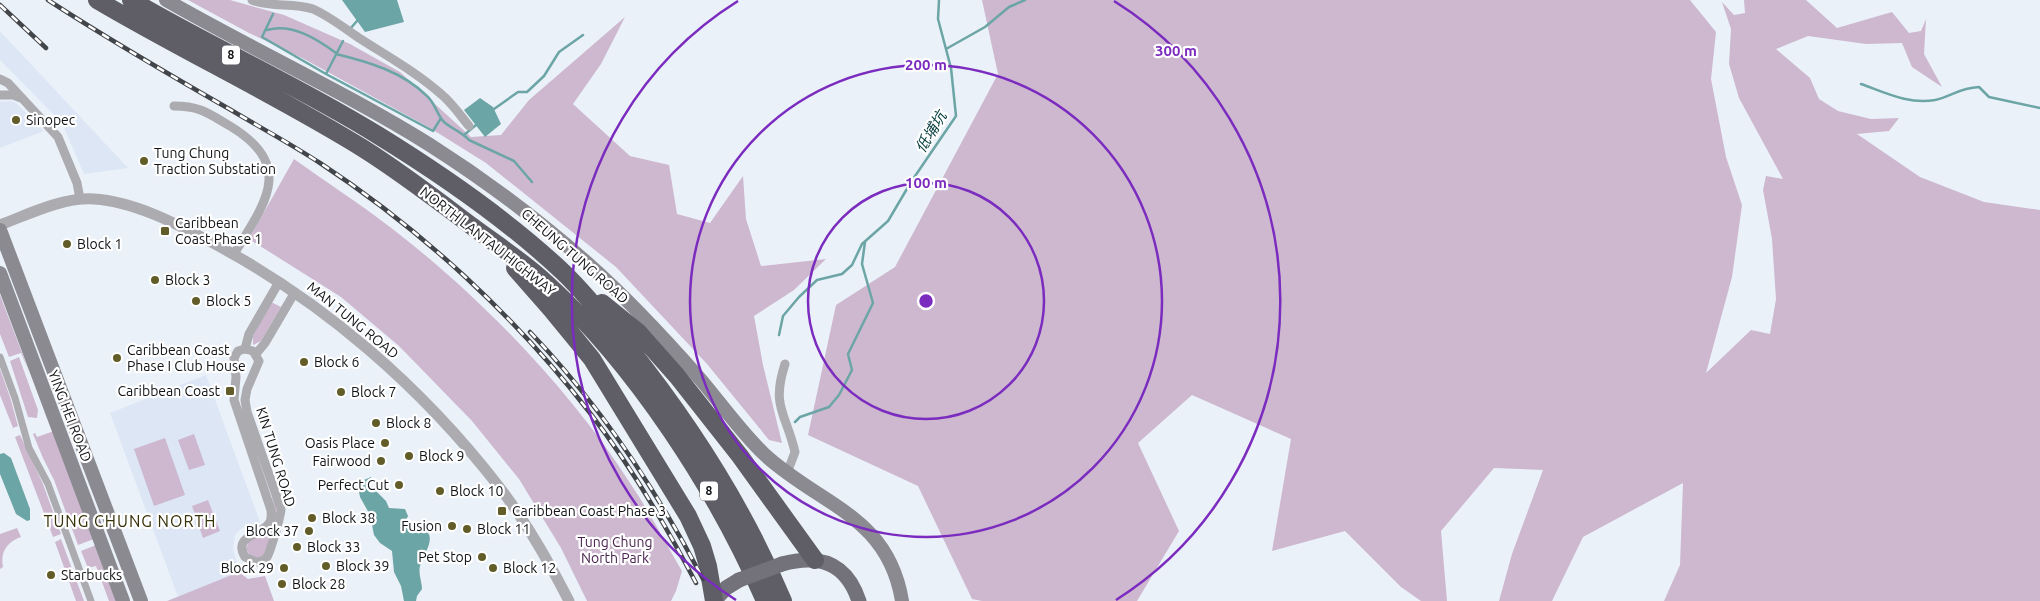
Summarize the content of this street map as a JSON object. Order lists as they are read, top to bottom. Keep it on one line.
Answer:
{"streets":{"highway":["8","NORTH LANTAU HIGHWAY"],"main road":["CHEUNG TUNG ROAD","YING HEI ROAD"],"street":["MAN TUNG ROAD","KIN TUNG ROAD"]},"crossings":[["MAN TUNG ROAD","KIN TUNG ROAD"]],"districts":["TUNG CHUNG NORTH"],"water":["低埔坑"],"parks":["Tung Chung North Park"],"places":{"other":["Sinopec","Tung Chung Traction Substation","Block 1","Block 3","Block 5","Caribbean Coast Phase I Club House","Block 6","Block 7","Block 8","Oasis Place","Block 9","Fairwood","Perfect Cut","Block 10","Block 38","Fusion","Block 11","Block 37","Block 33","Pet Stop","Block 39","Block 29","Block 12","Starbucks","Block 28"],"transit":["Caribbean Coast Phase 1","Caribbean Coast","Caribbean Coast Phase 3"]},"rings":["300 m","200 m","100 m"]}
